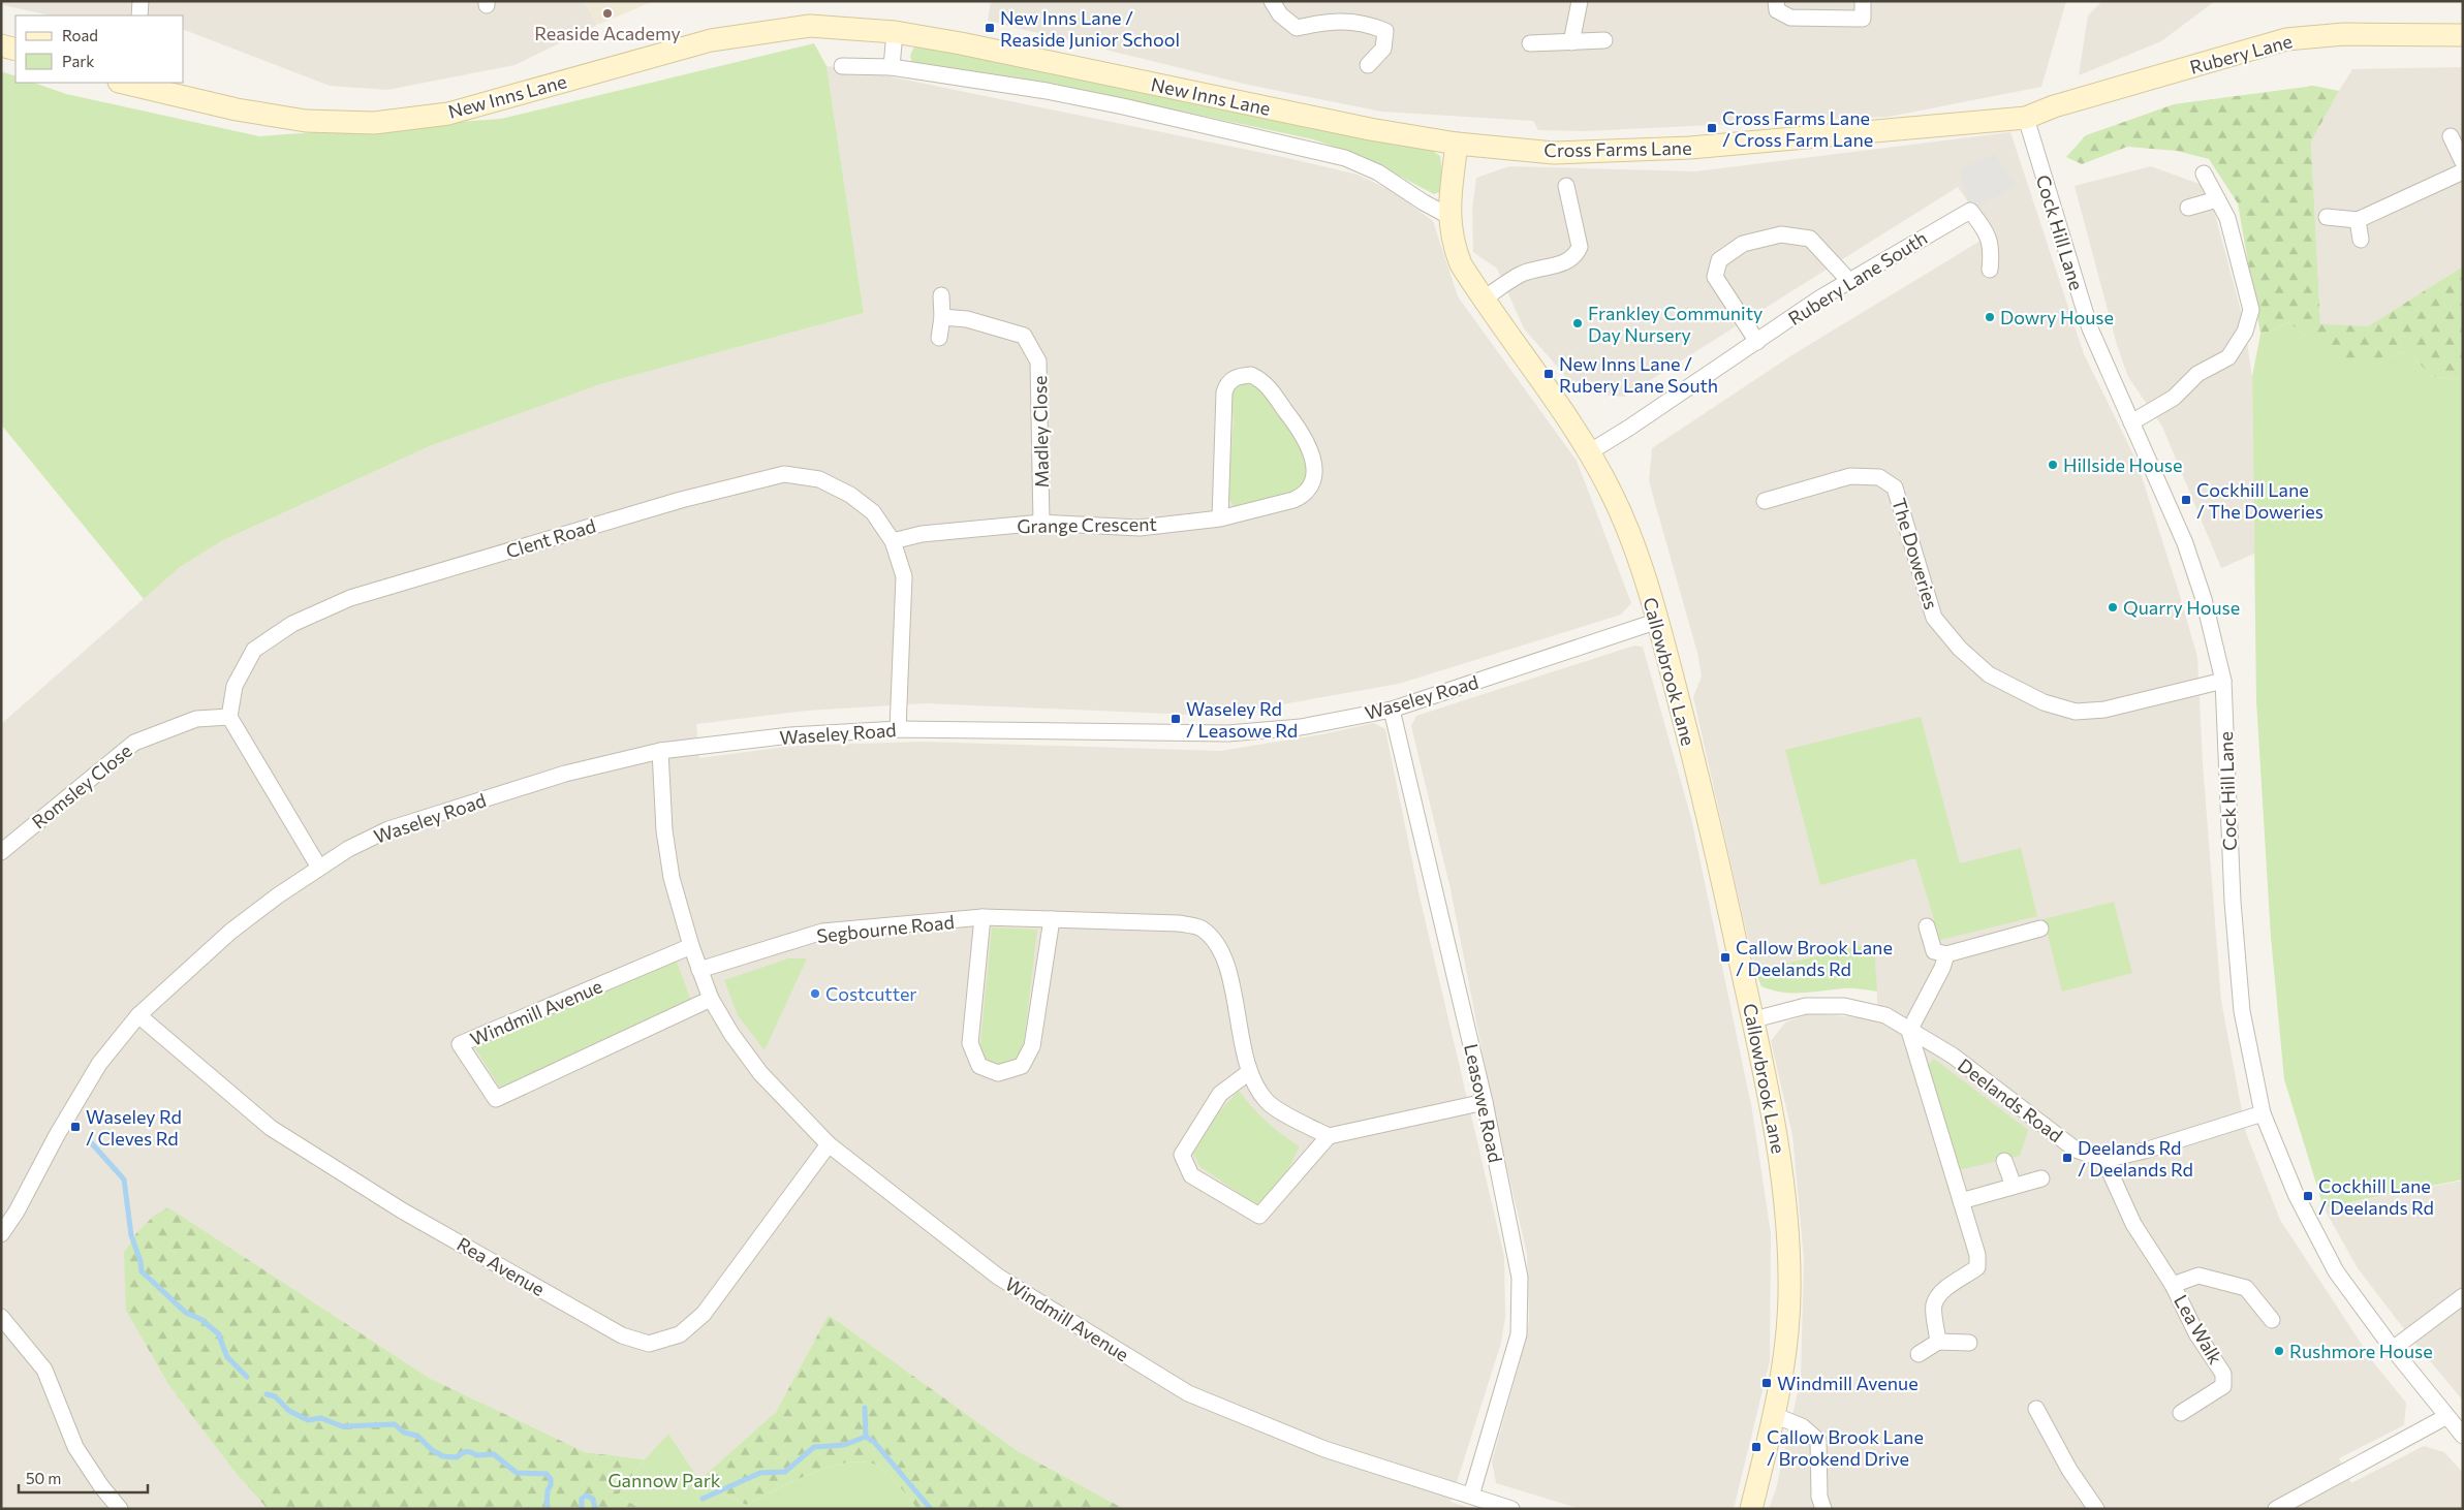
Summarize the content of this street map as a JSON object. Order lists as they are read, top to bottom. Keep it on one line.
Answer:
{"streets":{"street":["Rubery Lane","New Inns Lane","Cross Farms Lane","Cock Hill Lane","Rubery Lane South","Madley Close","Grange Crescent","Clent Road","The Doweries","Callowbrook Lane","Waseley Road","Romsley Close","Segbourne Road","Windmill Avenue","Deelands Road","Leasowe Road","Rea Avenue","Lea Walk"]},"crossings":[["Rubery Lane","Cross Farms Lane"],["Rubery Lane","Cock Hill Lane"],["New Inns Lane","Cross Farms Lane"],["Cross Farms Lane","Cock Hill Lane"],["Cock Hill Lane","The Doweries"],["Rubery Lane South","Callowbrook Lane"],["Madley Close","Grange Crescent"],["Grange Crescent","Clent Road"],["Clent Road","Waseley Road"],["Clent Road","Romsley Close"],["Callowbrook Lane","Waseley Road"],["Callowbrook Lane","Deelands Road"],["Waseley Road","Windmill Avenue"],["Waseley Road","Leasowe Road"],["Waseley Road","Rea Avenue"],["Segbourne Road","Windmill Avenue"],["Windmill Avenue","Leasowe Road"],["Windmill Avenue","Rea Avenue"],["Deelands Road","Lea Walk"]],"parks":["Gannow Park"],"places":{"other":["Reaside Academy","Dowry House","Frankley Community Day Nursery","Hillside House","Quarry House","Costcutter","Rushmore House"],"transit":["New Inns Lane / Reaside Junior School","Cross Farms Lane / Cross Farm Lane","New Inns Lane / Rubery Lane South","Cockhill Lane / The Doweries","Waseley Rd / Leasowe Rd","Callow Brook Lane / Deelands Rd","Waseley Rd / Cleves Rd","Deelands Rd / Deelands Rd","Cockhill Lane / Deelands Rd","Windmill Avenue","Callow Brook Lane / Brookend Drive"]},"legend":["Road","Park"],"scale_bar":"50 m"}
